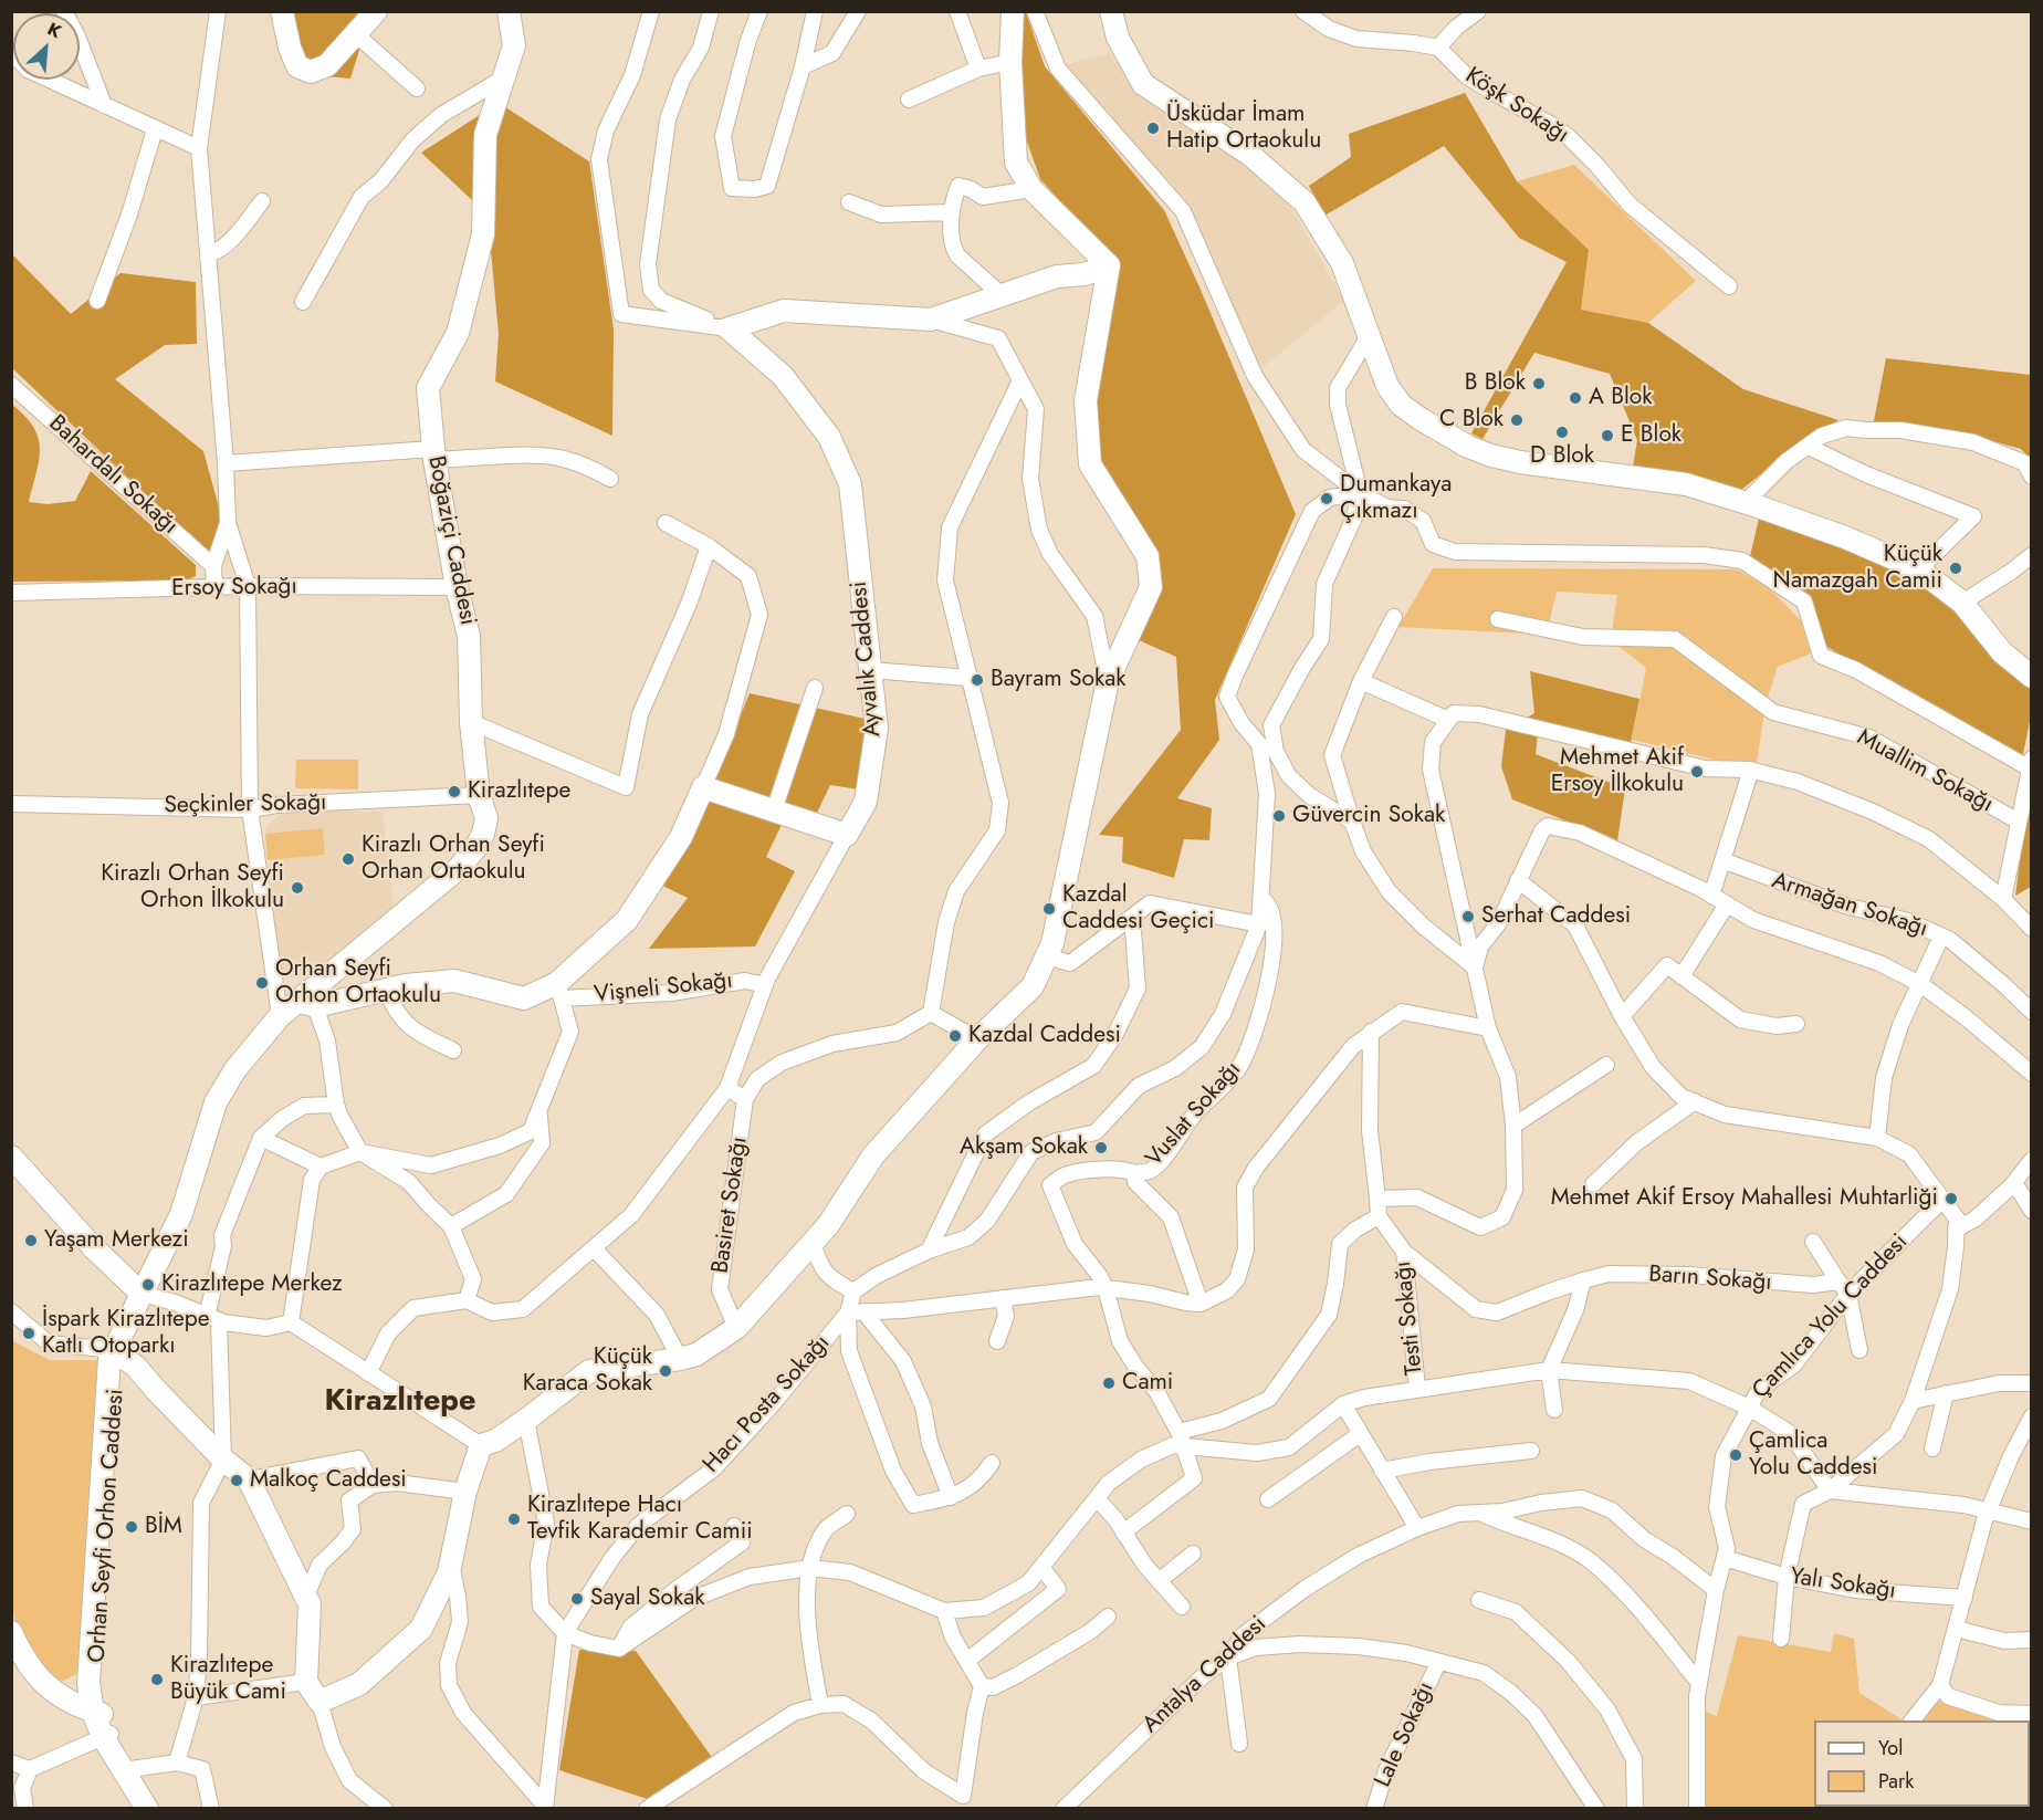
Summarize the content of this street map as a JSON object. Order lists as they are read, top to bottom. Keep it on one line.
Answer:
{"streets":{"street":["Köşk Sokağı","Bahardalı Sokağı","Boğaziçi Caddesi","Ersoy Sokağı","Ayvalık Caddesi","Muallim Sokağı","Seçkinler Sokağı","Armağan Sokağı","Vişneli Sokağı","Vuslat Sokağı","Basiret Sokağı","Barın Sokağı","Çamlıca Yolu Caddesi","Testi Sokağı","Hacı Posta Sokağı","Orhan Seyfi Orhon Caddesi","Yalı Sokağı","Antalya Caddesi","Lale Sokağı"]},"crossings":[["Boğaziçi Caddesi","Ersoy Sokağı"],["Boğaziçi Caddesi","Seçkinler Sokağı"],["Boğaziçi Caddesi","Orhan Seyfi Orhon Caddesi"],["Barın Sokağı","Testi Sokağı"],["Çamlıca Yolu Caddesi","Yalı Sokağı"]],"districts":["Kirazlıtepe"],"places":["Üsküdar İmam Hatip Ortaokulu","B Blok","A Blok","C Blok","D Blok","E Blok","Dumankaya Çıkmazı","Küçük Namazgah Camii","Bayram Sokak","Mehmet Akif Ersoy İlkokulu","Kirazlıtepe","Güvercin Sokak","Kirazlı Orhan Seyfi Orhan Ortaokulu","Kirazlı Orhan Seyfi Orhon İlkokulu","Kazdal Caddesi Geçici","Serhat Caddesi","Orhan Seyfi Orhon Ortaokulu","Kazdal Caddesi","Akşam Sokak","Mehmet Akif Ersoy Mahallesi Muhtarliği","Yaşam Merkezi","Kirazlıtepe Merkez","İspark Kirazlıtepe Katlı Otoparkı","Küçük Karaca Sokak","Cami","Çamlica Yolu Caddesi","Malkoç Caddesi","Kirazlıtepe Hacı Tevfik Karademir Camii","BİM","Sayal Sokak","Kirazlıtepe Büyük Cami"],"legend":["Yol","Park"],"north":"top right"}
